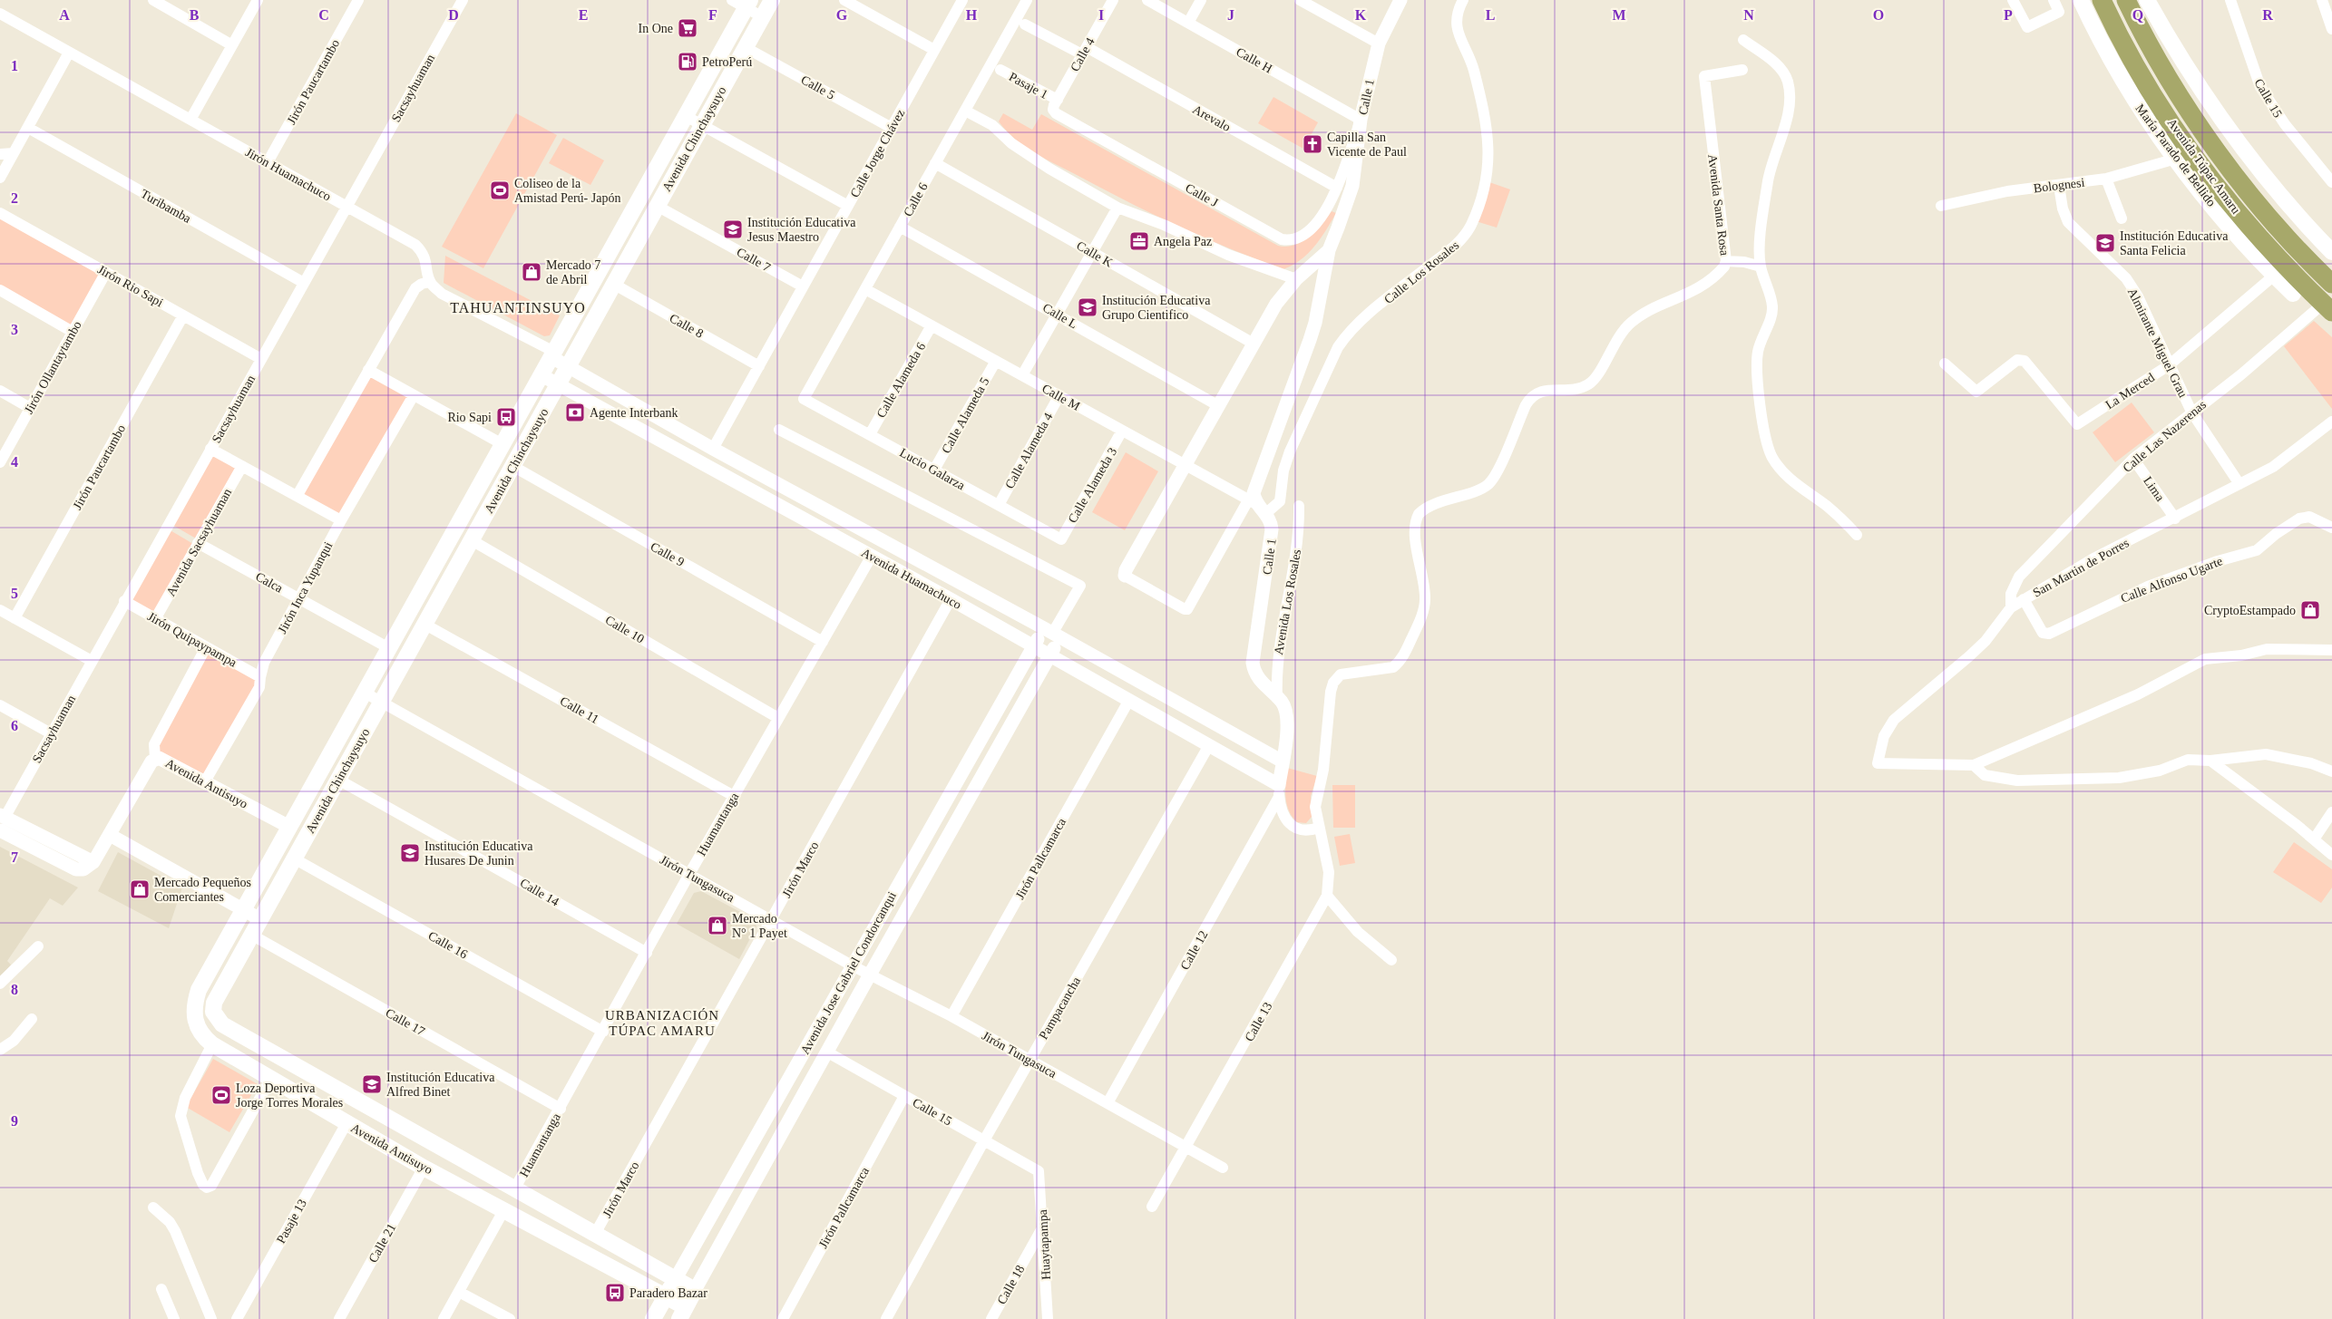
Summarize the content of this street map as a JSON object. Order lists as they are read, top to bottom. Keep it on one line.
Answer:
{"streets":{"highway":["Avenida Túpac Amaru"],"main road":["Avenida Chinchaysuyo","María Parado de Bellido","Avenida Antisuyo","Avenida Jose Gabriel Condorcanqui"],"street":["Calle 4","Calle H","Jirón Paucartambo","Pasaje 1","Calle 5","Sacsayhuaman","Calle 1","Calle 15","Arevalo","Calle Jorge Chávez","Jirón Huamachuco","Bolognesi","Calle J","Calle 6","Avenida Santa Rosa","Turibamba","Calle K","Calle 7","Calle Los Rosales","Jirón Rio Sapi","Calle L","Calle 8","Almirante Miguel Grau","Jirón Ollantaytambo","Calle Alameda 6","La Merced","Calle M","Calle Alameda 5","Calle Las Nazerenas","Calle Alameda 4","Lucio Galarza","Calle Alameda 3","Lima","Avenida Sacsayhuaman","Calle 9","San Martin de Porres","Avenida Huamachuco","Calle Alfonso Ugarte","Calca","Jirón Inca Yupanqui","Avenida Los Rosales","Calle 10","Jirón Quipaypampa","Calle 11","Huamantanga","Jirón Pallcamarca","Jirón Marco","Jirón Tungasuca","Calle 14","Calle 16","Calle 12","Pampacancha","Calle 17","Calle 13","Pasaje 13","Calle 21","Huaytapampa","Calle 18"]},"crossings":[["Calle 4","Pasaje 1"],["Calle 4","Arevalo"],["Calle 4","Calle J"],["Calle H","Calle 1"],["Calle H","Calle J"],["Jirón Paucartambo","Jirón Huamachuco"],["Jirón Paucartambo","Jirón Rio Sapi"],["Pasaje 1","Calle J"],["Calle 5","Avenida Chinchaysuyo"],["Calle 5","Calle Jorge Chávez"],["Sacsayhuaman","Jirón Huamachuco"],["Sacsayhuaman","Turibamba"],["Sacsayhuaman","Jirón Rio Sapi"],["Sacsayhuaman","Jirón Quipaypampa"],["Calle 1","Calle J"],["Calle 1","Calle K"],["Calle 1","Calle Los Rosales"],["Calle 1","Calle L"],["Calle 1","Calle M"],["Calle 1","Avenida Huamachuco"],["Calle 1","Avenida Los Rosales"],["Calle 1","Calle 12"],["Calle 15","Jirón Pallcamarca"],["Calle 15","Avenida Jose Gabriel Condorcanqui"],["Calle 15","Pampacancha"],["Calle 15","Huaytapampa"],["Arevalo","Calle J"],["Avenida Chinchaysuyo","Calle 7"],["Avenida Chinchaysuyo","Calle 8"],["Avenida Chinchaysuyo","Calle 9"],["Avenida Chinchaysuyo","Avenida Huamachuco"],["Avenida Chinchaysuyo","Calca"],["Avenida Chinchaysuyo","Calle 10"],["Avenida Chinchaysuyo","Calle 11"],["Avenida Chinchaysuyo","Avenida Antisuyo"],["Avenida Chinchaysuyo","Jirón Tungasuca"],["Avenida Chinchaysuyo","Calle 14"],["Avenida Chinchaysuyo","Calle 16"],["Calle Jorge Chávez","Calle 7"],["Calle Jorge Chávez","Calle 8"],["Calle Jorge Chávez","Avenida Huamachuco"],["María Parado de Bellido","Avenida Túpac Amaru"],["María Parado de Bellido","Bolognesi"],["María Parado de Bellido","La Merced"],["Avenida Túpac Amaru","La Merced"],["Avenida Túpac Amaru","Calle Las Nazerenas"],["Bolognesi","Almirante Miguel Grau"],["Calle 6","Calle K"],["Calle 6","Calle L"],["Calle 6","Calle M"],["Calle 6","Lucio Galarza"],["Avenida Santa Rosa","Calle 13"],["Calle Los Rosales","Calle M"],["Jirón Rio Sapi","Jirón Ollantaytambo"],["Almirante Miguel Grau","La Merced"],["Almirante Miguel Grau","Calle Las Nazerenas"],["Almirante Miguel Grau","San Martin de Porres"],["Calle Alameda 6","Calle M"],["Calle Alameda 6","Lucio Galarza"],["Calle M","Calle Alameda 5"],["Calle M","Calle Alameda 4"],["Calle M","Calle Alameda 3"],["Calle Alameda 5","Lucio Galarza"],["Calle Las Nazerenas","Lima"],["Calle Las Nazerenas","San Martin de Porres"],["Calle Alameda 4","Lucio Galarza"],["Lucio Galarza","Calle Alameda 3"],["Lima","San Martin de Porres"],["Avenida Sacsayhuaman","Calca"],["Avenida Sacsayhuaman","Jirón Quipaypampa"],["Calle 9","Huamantanga"],["San Martin de Porres","Calle Alfonso Ugarte"],["Avenida Huamachuco","Huamantanga"],["Avenida Huamachuco","Jirón Pallcamarca"],["Avenida Huamachuco","Jirón Marco"],["Avenida Huamachuco","Calle 12"],["Avenida Huamachuco","Avenida Jose Gabriel Condorcanqui"],["Avenida Huamachuco","Pampacancha"],["Calca","Jirón Inca Yupanqui"],["Jirón Inca Yupanqui","Jirón Quipaypampa"],["Jirón Inca Yupanqui","Avenida Antisuyo"],["Calle 10","Huamantanga"],["Calle 11","Huamantanga"],["Avenida Antisuyo","Huamantanga"],["Avenida Antisuyo","Jirón Marco"],["Avenida Antisuyo","Avenida Jose Gabriel Condorcanqui"],["Avenida Antisuyo","Calle 17"],["Avenida Antisuyo","Pasaje 13"],["Avenida Antisuyo","Calle 21"],["Huamantanga","Jirón Tungasuca"],["Huamantanga","Calle 14"],["Huamantanga","Calle 16"],["Huamantanga","Calle 17"],["Jirón Pallcamarca","Jirón Tungasuca"],["Jirón Marco","Jirón Tungasuca"],["Jirón Tungasuca","Calle 12"],["Jirón Tungasuca","Avenida Jose Gabriel Condorcanqui"],["Jirón Tungasuca","Pampacancha"],["Jirón Tungasuca","Calle 13"],["Huaytapampa","Calle 18"]],"districts":["TAHUANTINSUYO","URBANIZACIÓN TÚPAC AMARU"],"places":{"supermarket":["In One"],"fuel station":["PetroPerú"],"church":["Capilla San Vicente de Paul"],"sports":["Coliseo de la Amistad Perú- Japón","Loza Deportiva Jorge Torres Morales"],"school or university":["Institución Educativa Jesus Maestro","Institución Educativa Santa Felicia","Institución Educativa Grupo Cientifico","Institución Educativa Husares De Junin","Institución Educativa Alfred Binet"],"office":["Angela Paz"],"shop":["Mercado 7 de Abril","CryptoEstampado","Mercado Pequeños Comerciantes","Mercado N° 1 Payet"],"bank":["Agente Interbank"],"bus stop":["Rio Sapi","Paradero Bazar"]},"grid":{"columns":["A","B","C","D","E","F","G","H","I","J","K","L","M","N","O","P","Q","R"],"rows":["1","2","3","4","5","6","7","8","9"]}}
